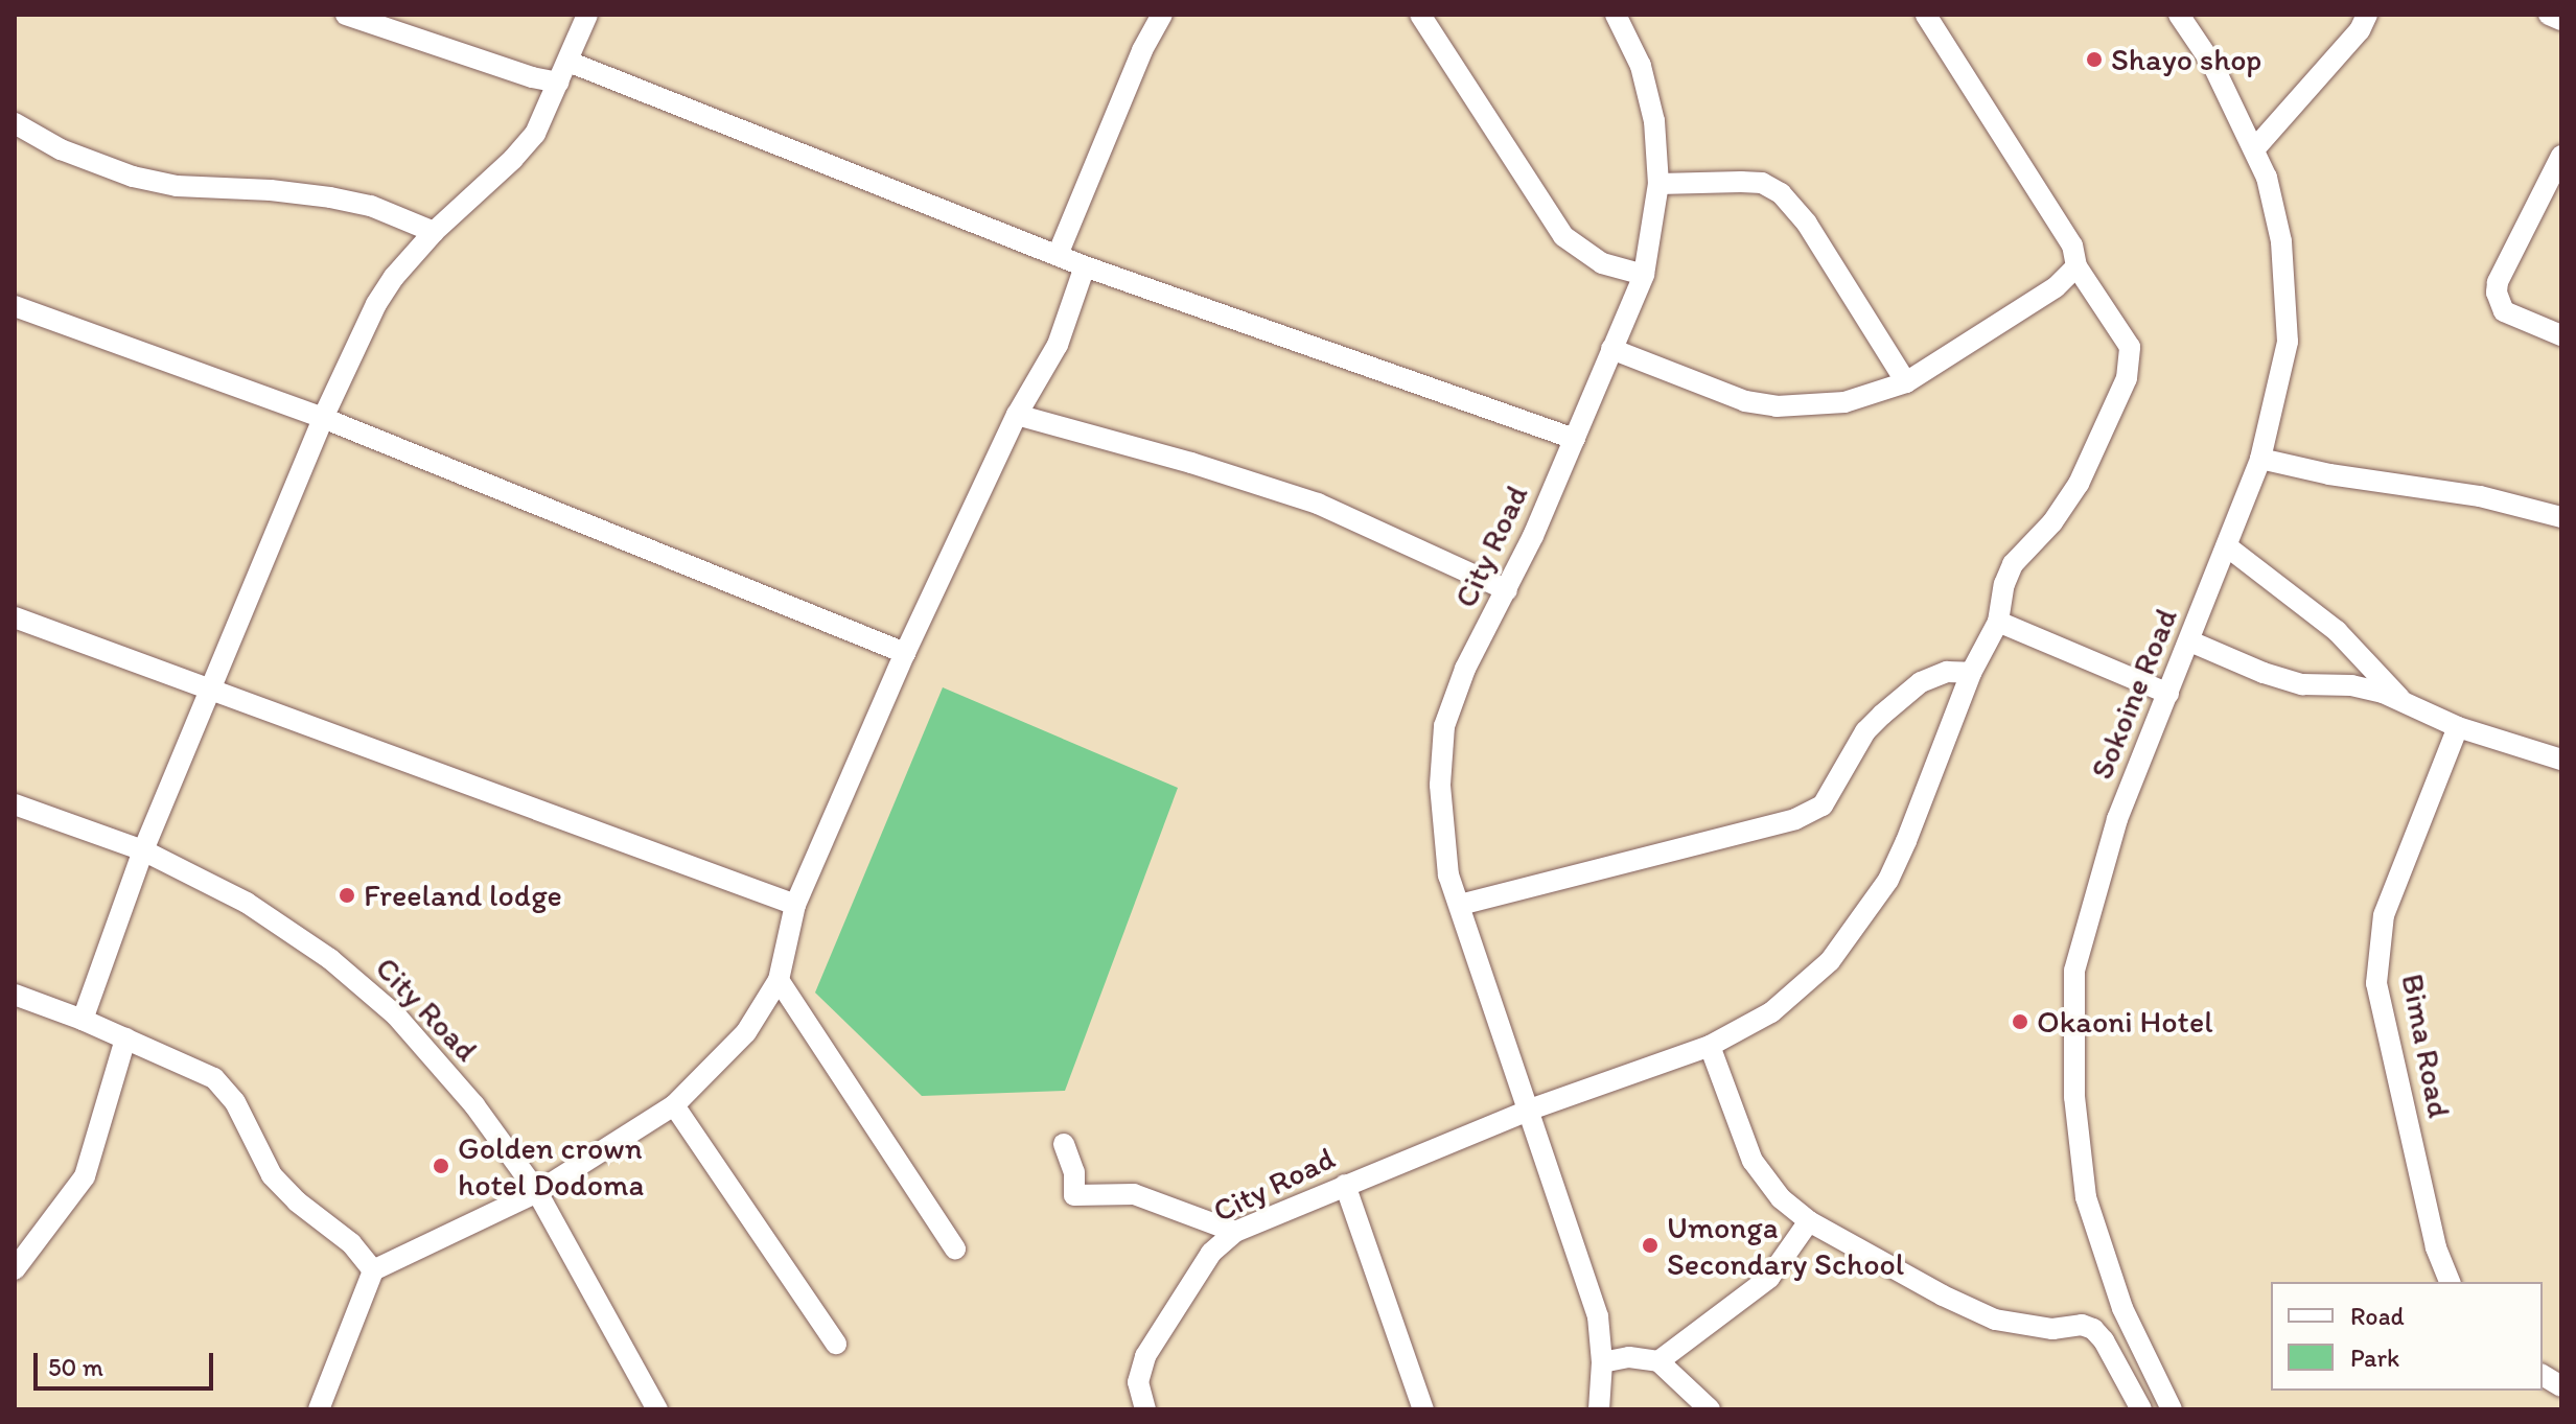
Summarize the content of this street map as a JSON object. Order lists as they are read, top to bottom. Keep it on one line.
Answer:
{"streets":{"street":["City Road","Sokoine Road","Bima Road"]},"places":["Shayo shop","Freeland lodge","Okaoni Hotel","Golden crown hotel Dodoma","Umonga Secondary School"],"legend":["Road","Park"],"scale_bar":"50 m"}
